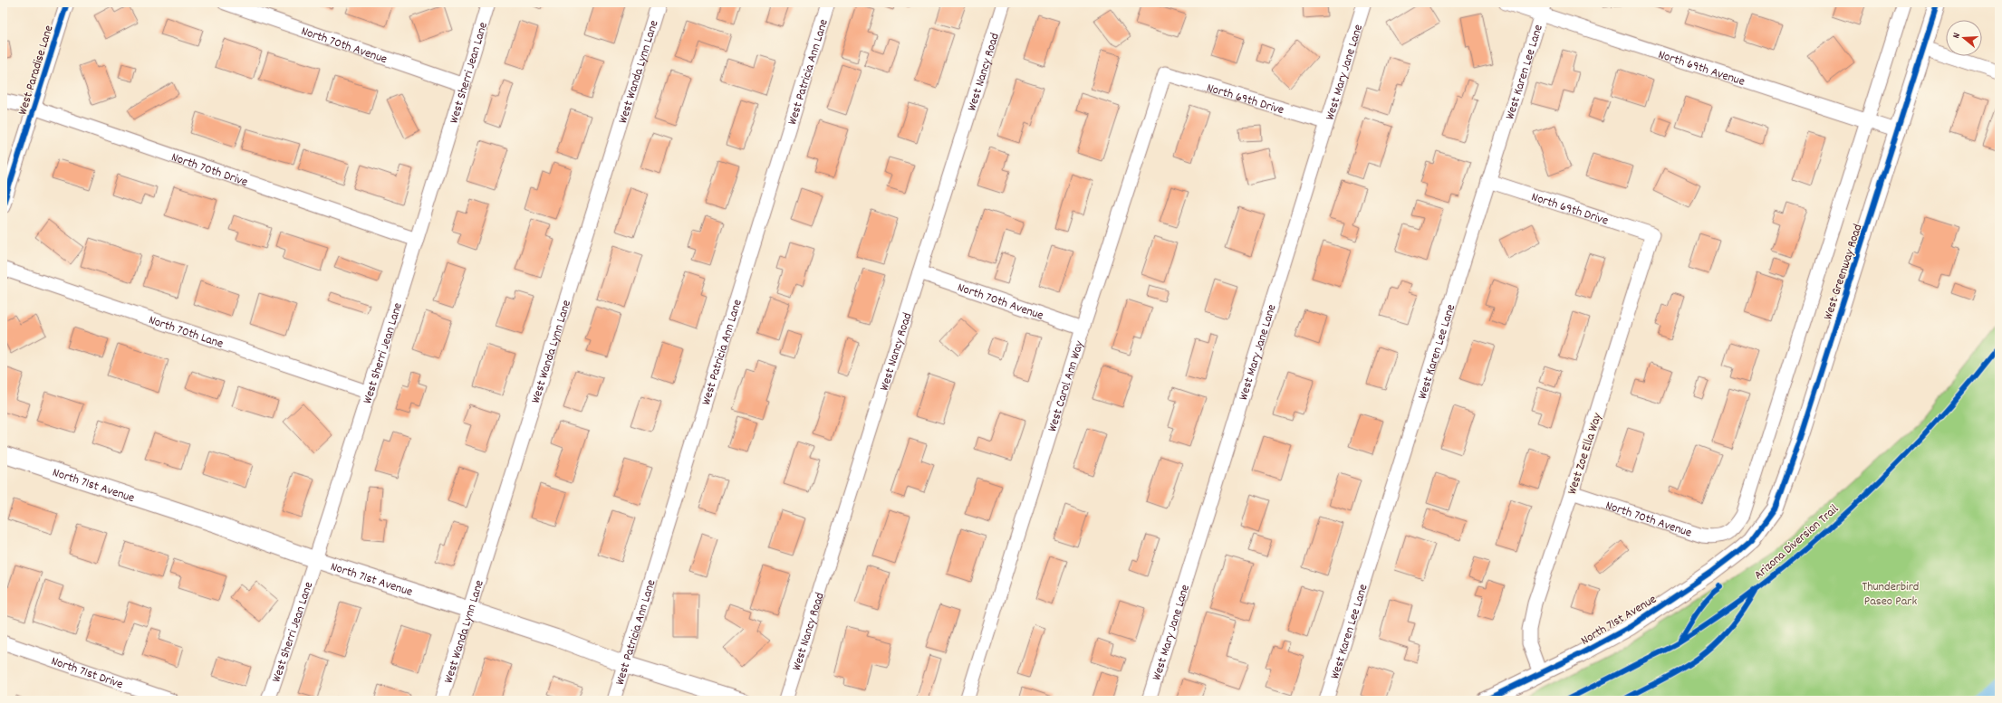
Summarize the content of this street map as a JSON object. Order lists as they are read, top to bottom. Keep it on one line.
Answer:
{"streets":{"street":["North 70th Avenue","North 69th Avenue","West Paradise Lane","West Wanda Lynn Lane","West Patricia Ann Lane","West Nancy Road","West Mary Jane Lane","West Karen Lee Lane","West Sherri Jean Lane","North 69th Drive","North 70th Drive","West Greenway Road","North 70th Lane","West Carol Ann Way","West Zoe Ella Way","North 71st Avenue","North 71st Drive"],"cycle path":["Arizona Diversion Trail"]},"crossings":[["North 70th Avenue","West Nancy Road"],["North 70th Avenue","West Sherri Jean Lane"],["North 70th Avenue","West Greenway Road"],["North 70th Avenue","West Carol Ann Way"],["North 70th Avenue","West Zoe Ella Way"],["North 69th Avenue","West Karen Lee Lane"],["North 69th Avenue","West Greenway Road"],["West Paradise Lane","North 70th Drive"],["West Wanda Lynn Lane","North 71st Avenue"],["West Patricia Ann Lane","North 71st Avenue"],["West Mary Jane Lane","North 69th Drive"],["West Karen Lee Lane","North 69th Drive"],["West Sherri Jean Lane","North 70th Drive"],["West Sherri Jean Lane","North 70th Lane"],["West Sherri Jean Lane","North 71st Avenue"],["North 69th Drive","West Carol Ann Way"],["North 69th Drive","West Zoe Ella Way"],["West Greenway Road","North 71st Avenue"],["West Zoe Ella Way","North 71st Avenue"]],"parks":["Thunderbird Paseo Park"],"north":"left"}
